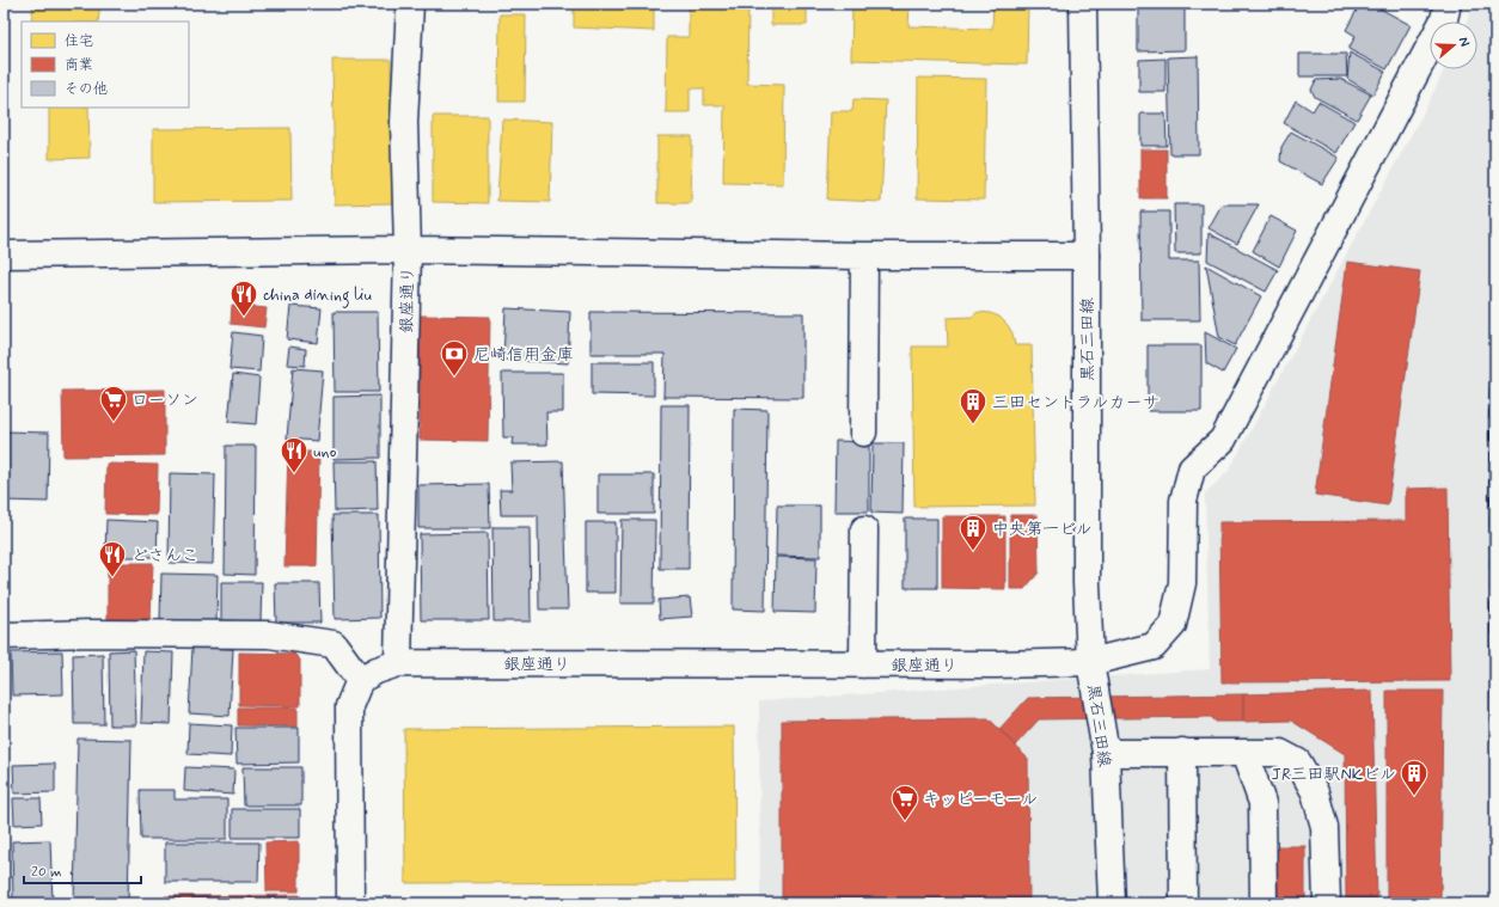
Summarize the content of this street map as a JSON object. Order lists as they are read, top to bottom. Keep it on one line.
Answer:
{"streets":{"street":["銀座通り","黒石三田線"]},"crossings":[["銀座通り","黒石三田線"]],"places":{"restaurant":["china dining liu","uno","どさんこ"],"bank":["尼崎信用金庫"],"supermarket":["ローソン","キッピーモール"],"building":["三田セントラルカーサ","中央第一ビル","JR三田駅NKビル"]},"legend":["住宅","商業","その他"],"scale_bar":"20 m","north":"right"}
